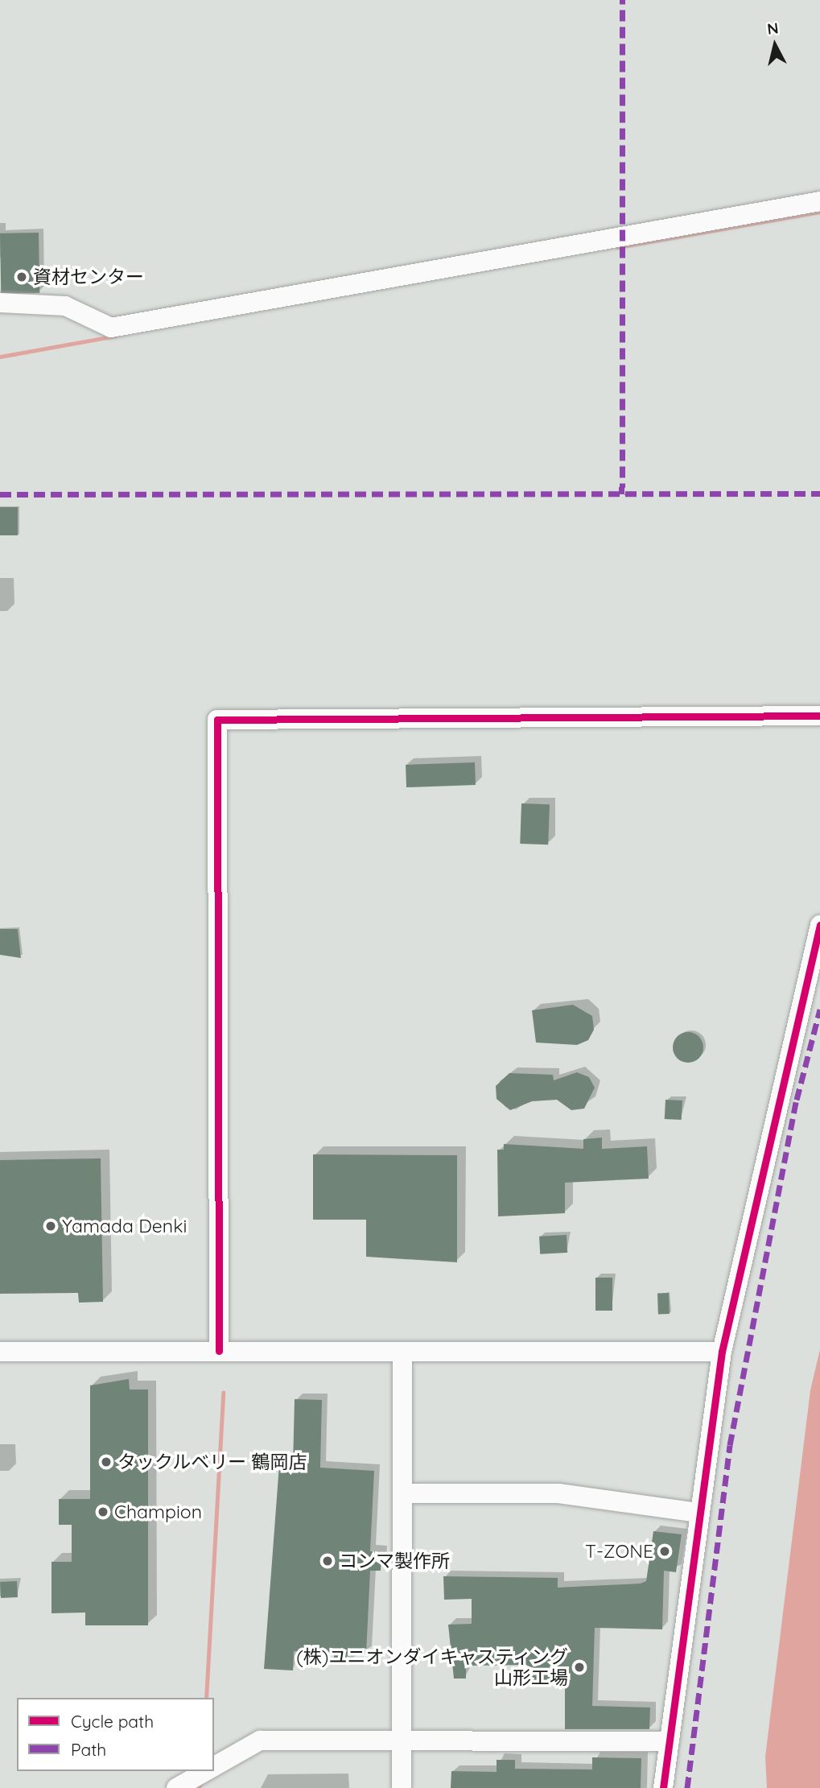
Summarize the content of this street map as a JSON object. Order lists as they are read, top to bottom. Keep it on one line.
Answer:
{"places":["資材センター","Yamada Denki","タックルベリー 鶴岡店","Champion","T-ZONE","コンマ製作所","(株)ユニオンダイキャスティング 山形工場"],"legend":["Cycle path","Path"],"north":"top"}
